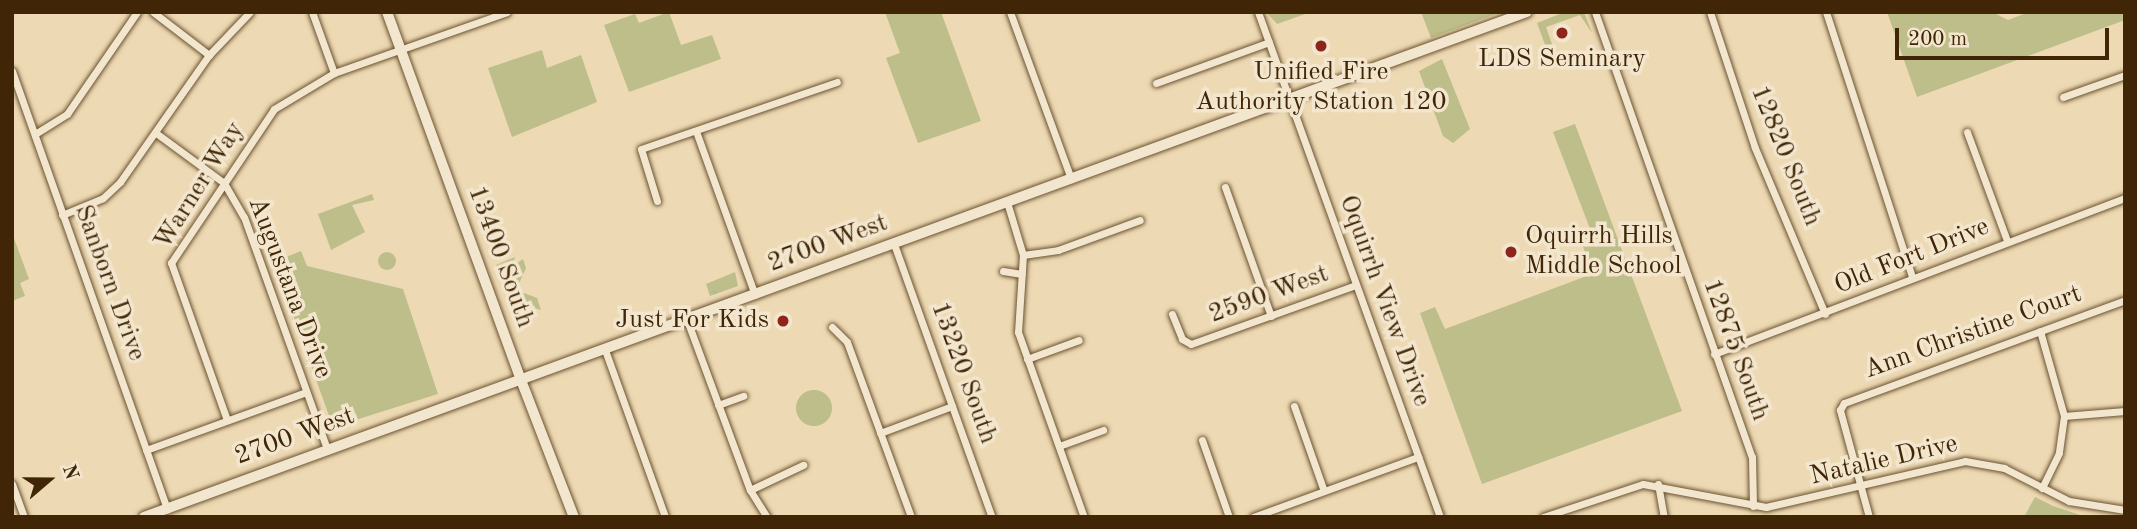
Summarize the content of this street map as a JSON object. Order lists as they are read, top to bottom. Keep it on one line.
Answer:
{"streets":{"main road":["2700 West","13400 South"],"street":["12820 South","Warner Way","Old Fort Drive","Sanborn Drive","Augustana Drive","2590 West","Oquirrh View Drive","Ann Christine Court","12875 South","13220 South","Natalie Drive"]},"crossings":[["12820 South","Old Fort Drive"],["Warner Way","13400 South"],["Warner Way","Augustana Drive"],["2700 West","13400 South"],["2700 West","Sanborn Drive"],["2700 West","Augustana Drive"],["2700 West","Oquirrh View Drive"],["2700 West","13220 South"],["Old Fort Drive","12875 South"],["2590 West","Oquirrh View Drive"],["Ann Christine Court","Natalie Drive"],["12875 South","Natalie Drive"]],"places":["LDS Seminary","Unified Fire Authority Station 120","Oquirrh Hills Middle School","Just For Kids"],"scale_bar":"200 m","north":"right"}
